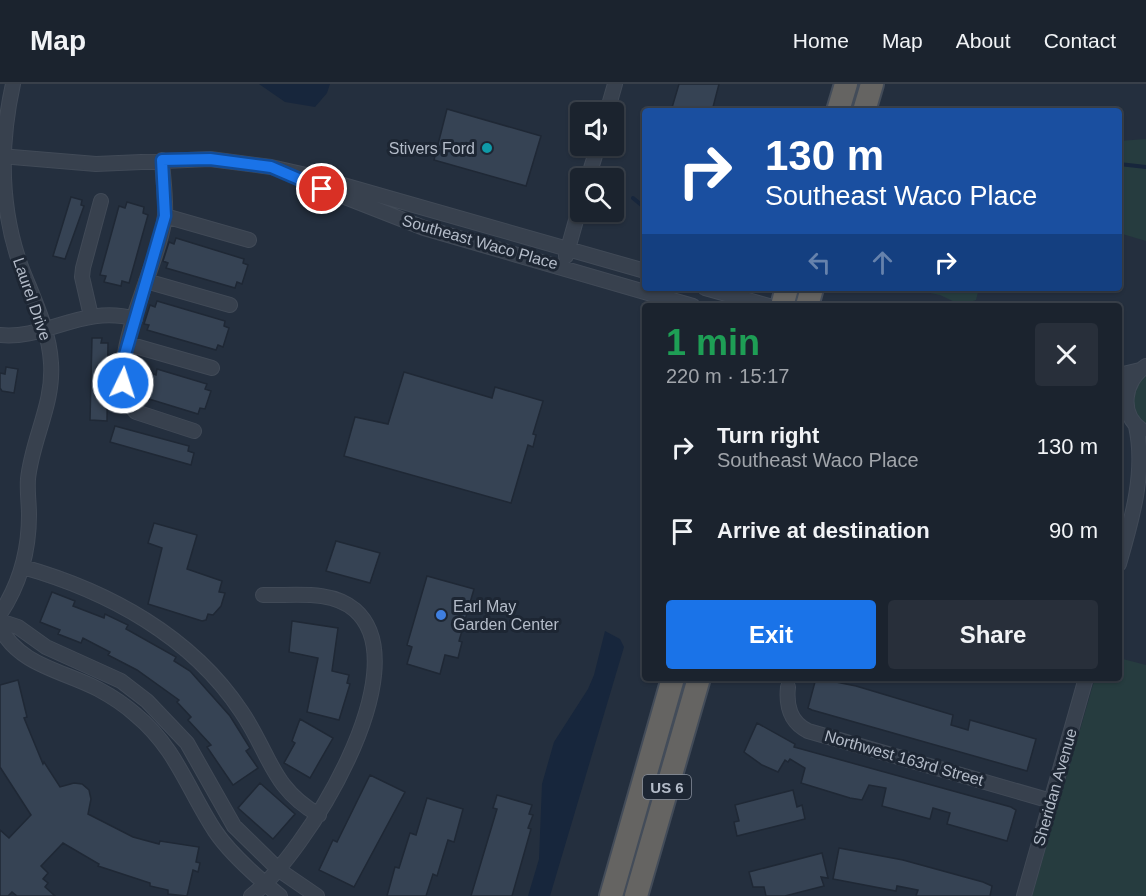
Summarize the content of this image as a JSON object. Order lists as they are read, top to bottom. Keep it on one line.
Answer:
{"streets":{"highway":["US 6"],"street":["Southeast Waco Place","Laurel Drive","Northwest 163rd Street","Sheridan Avenue"]},"crossings":[["Southeast Waco Place","Laurel Drive"],["Northwest 163rd Street","Sheridan Avenue"]],"places":["Stivers Ford","Earl May Garden Center"],"page":{"header":"Map","nav":["Home","Map","About","Contact"],"turn":["130 m","Southeast Waco Place"],"heading":["1 min","220 m · 15:17"],"list":[{"name":"Turn right","note":"Southeast Waco Place","value":"130 m"},{"name":"Arrive at destination","value":"90 m"}],"buttons":["Exit","Share"]}}
